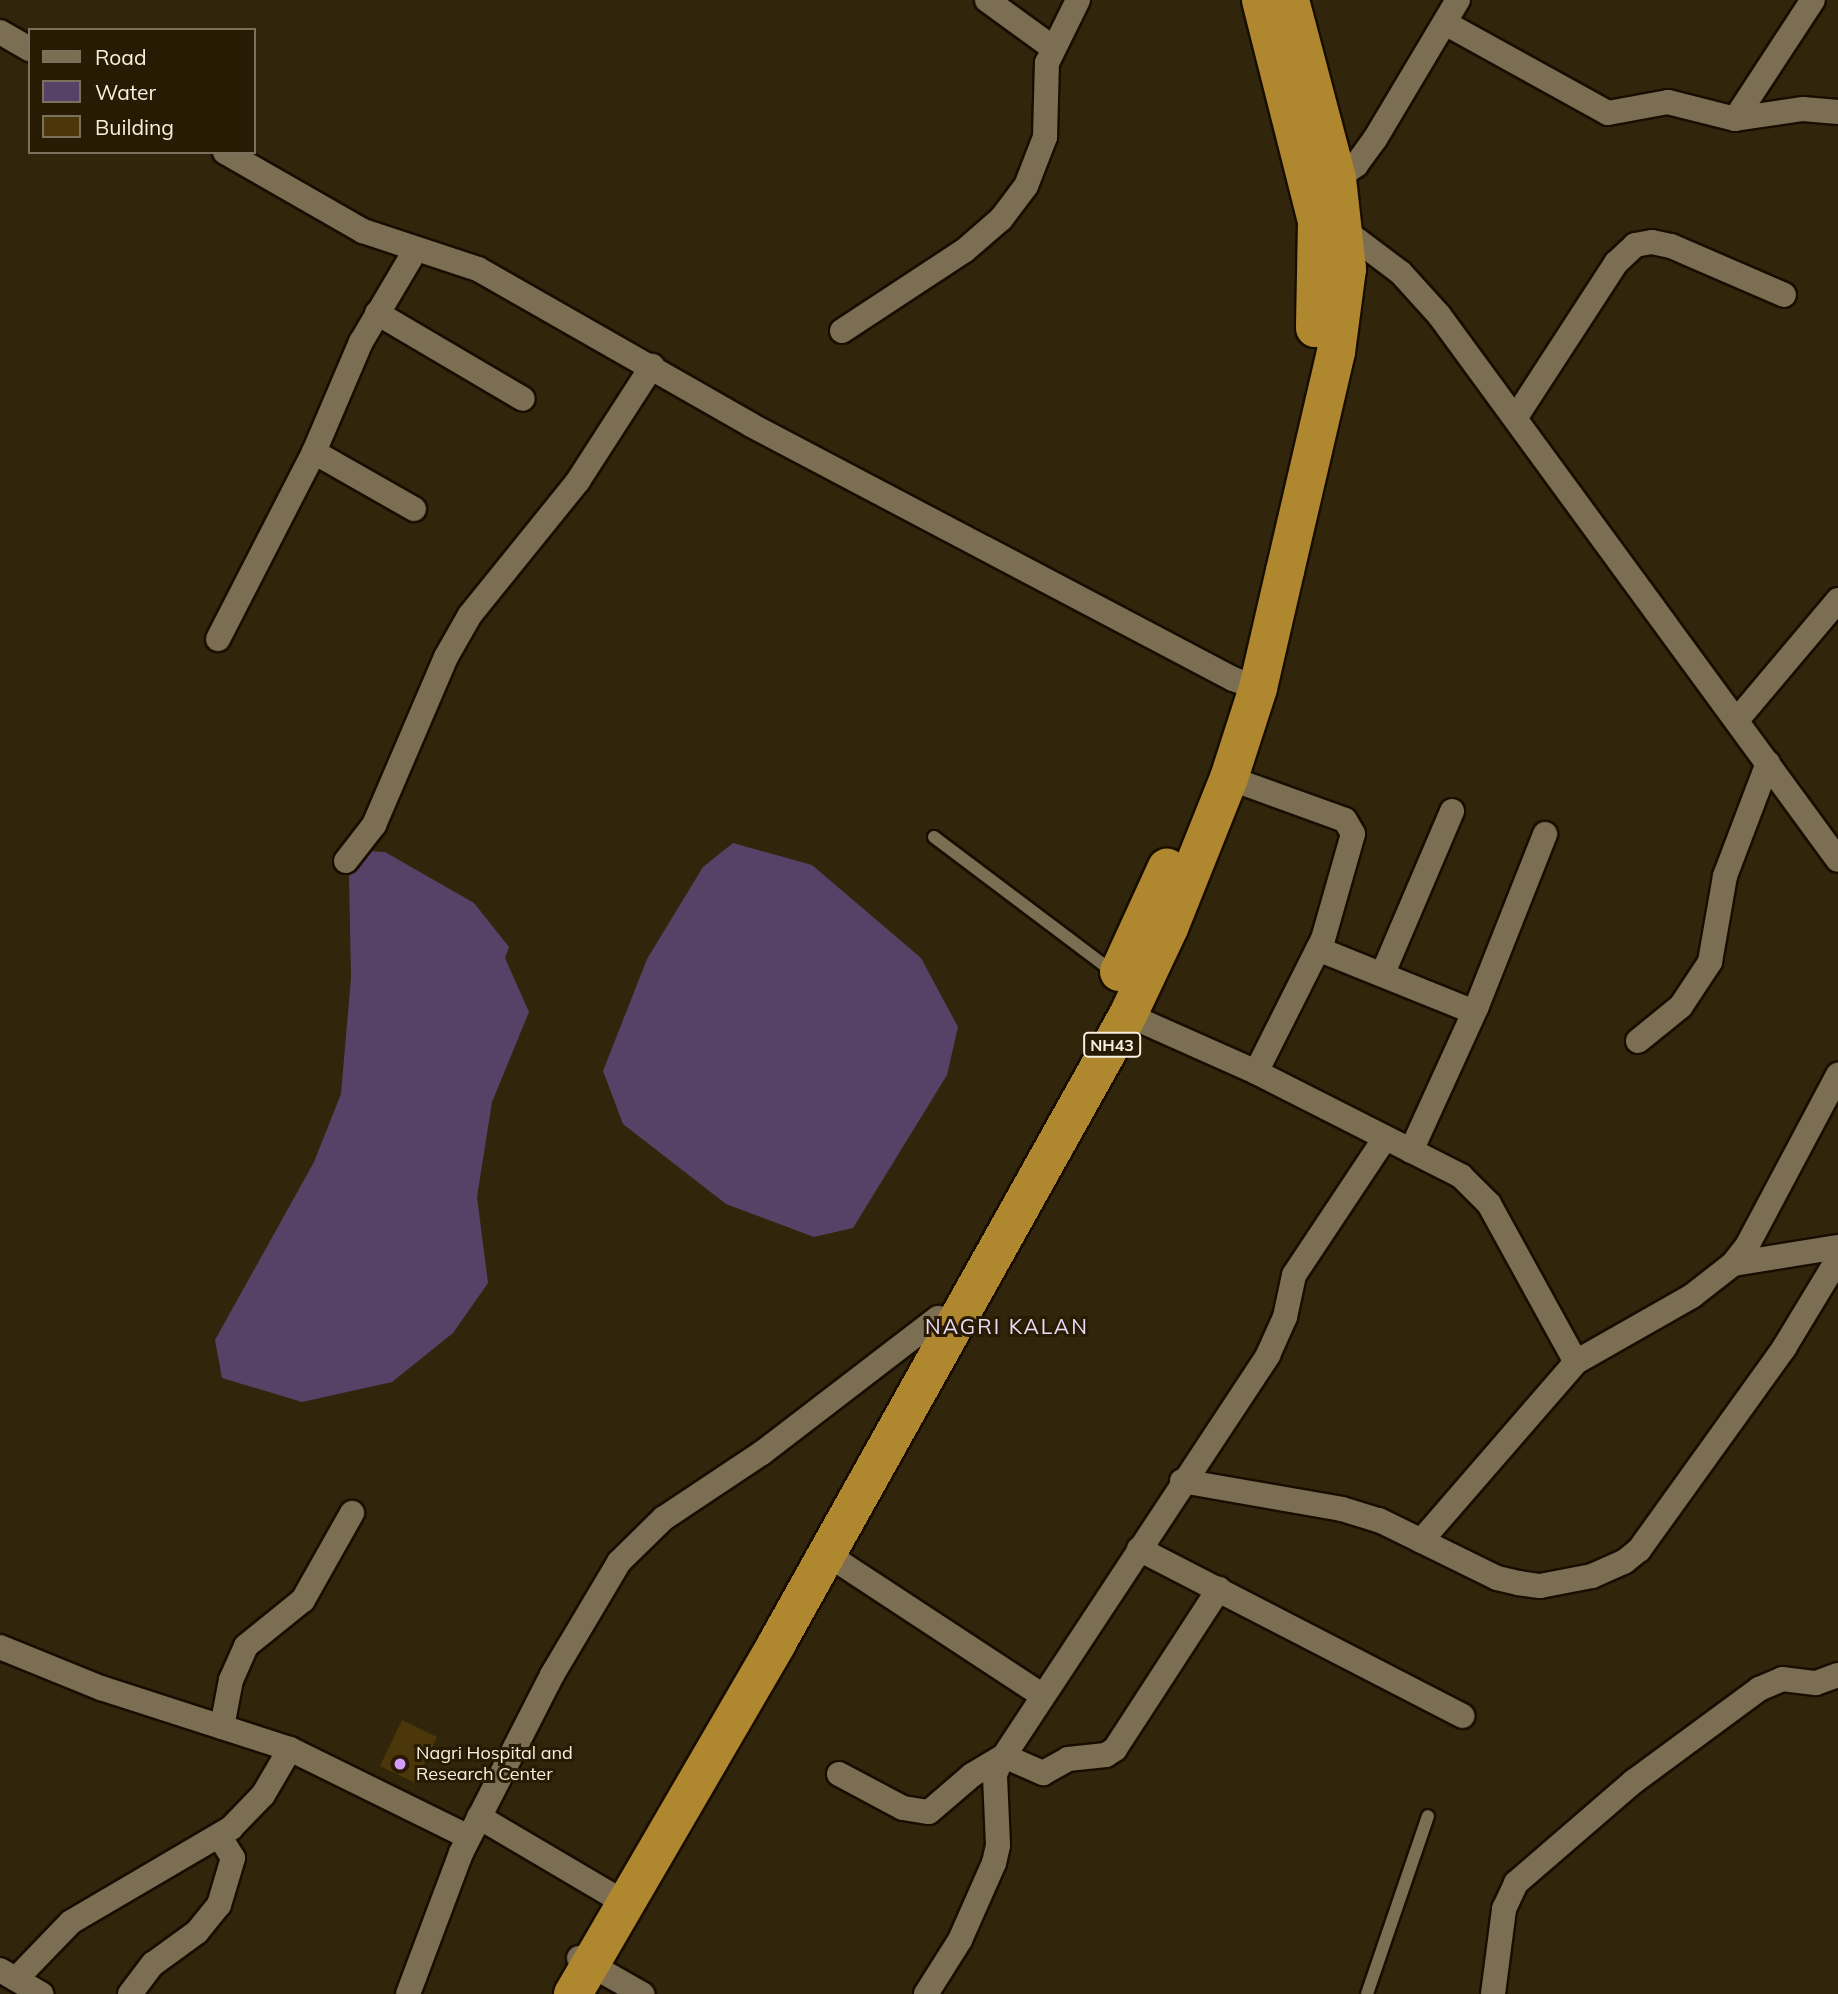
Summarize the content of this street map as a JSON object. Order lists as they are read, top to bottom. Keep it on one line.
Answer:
{"streets":{"highway":["NH43"]},"districts":["NAGRI KALAN"],"places":["Nagri Hospital and Research Center"],"legend":["Road","Water","Building"]}
